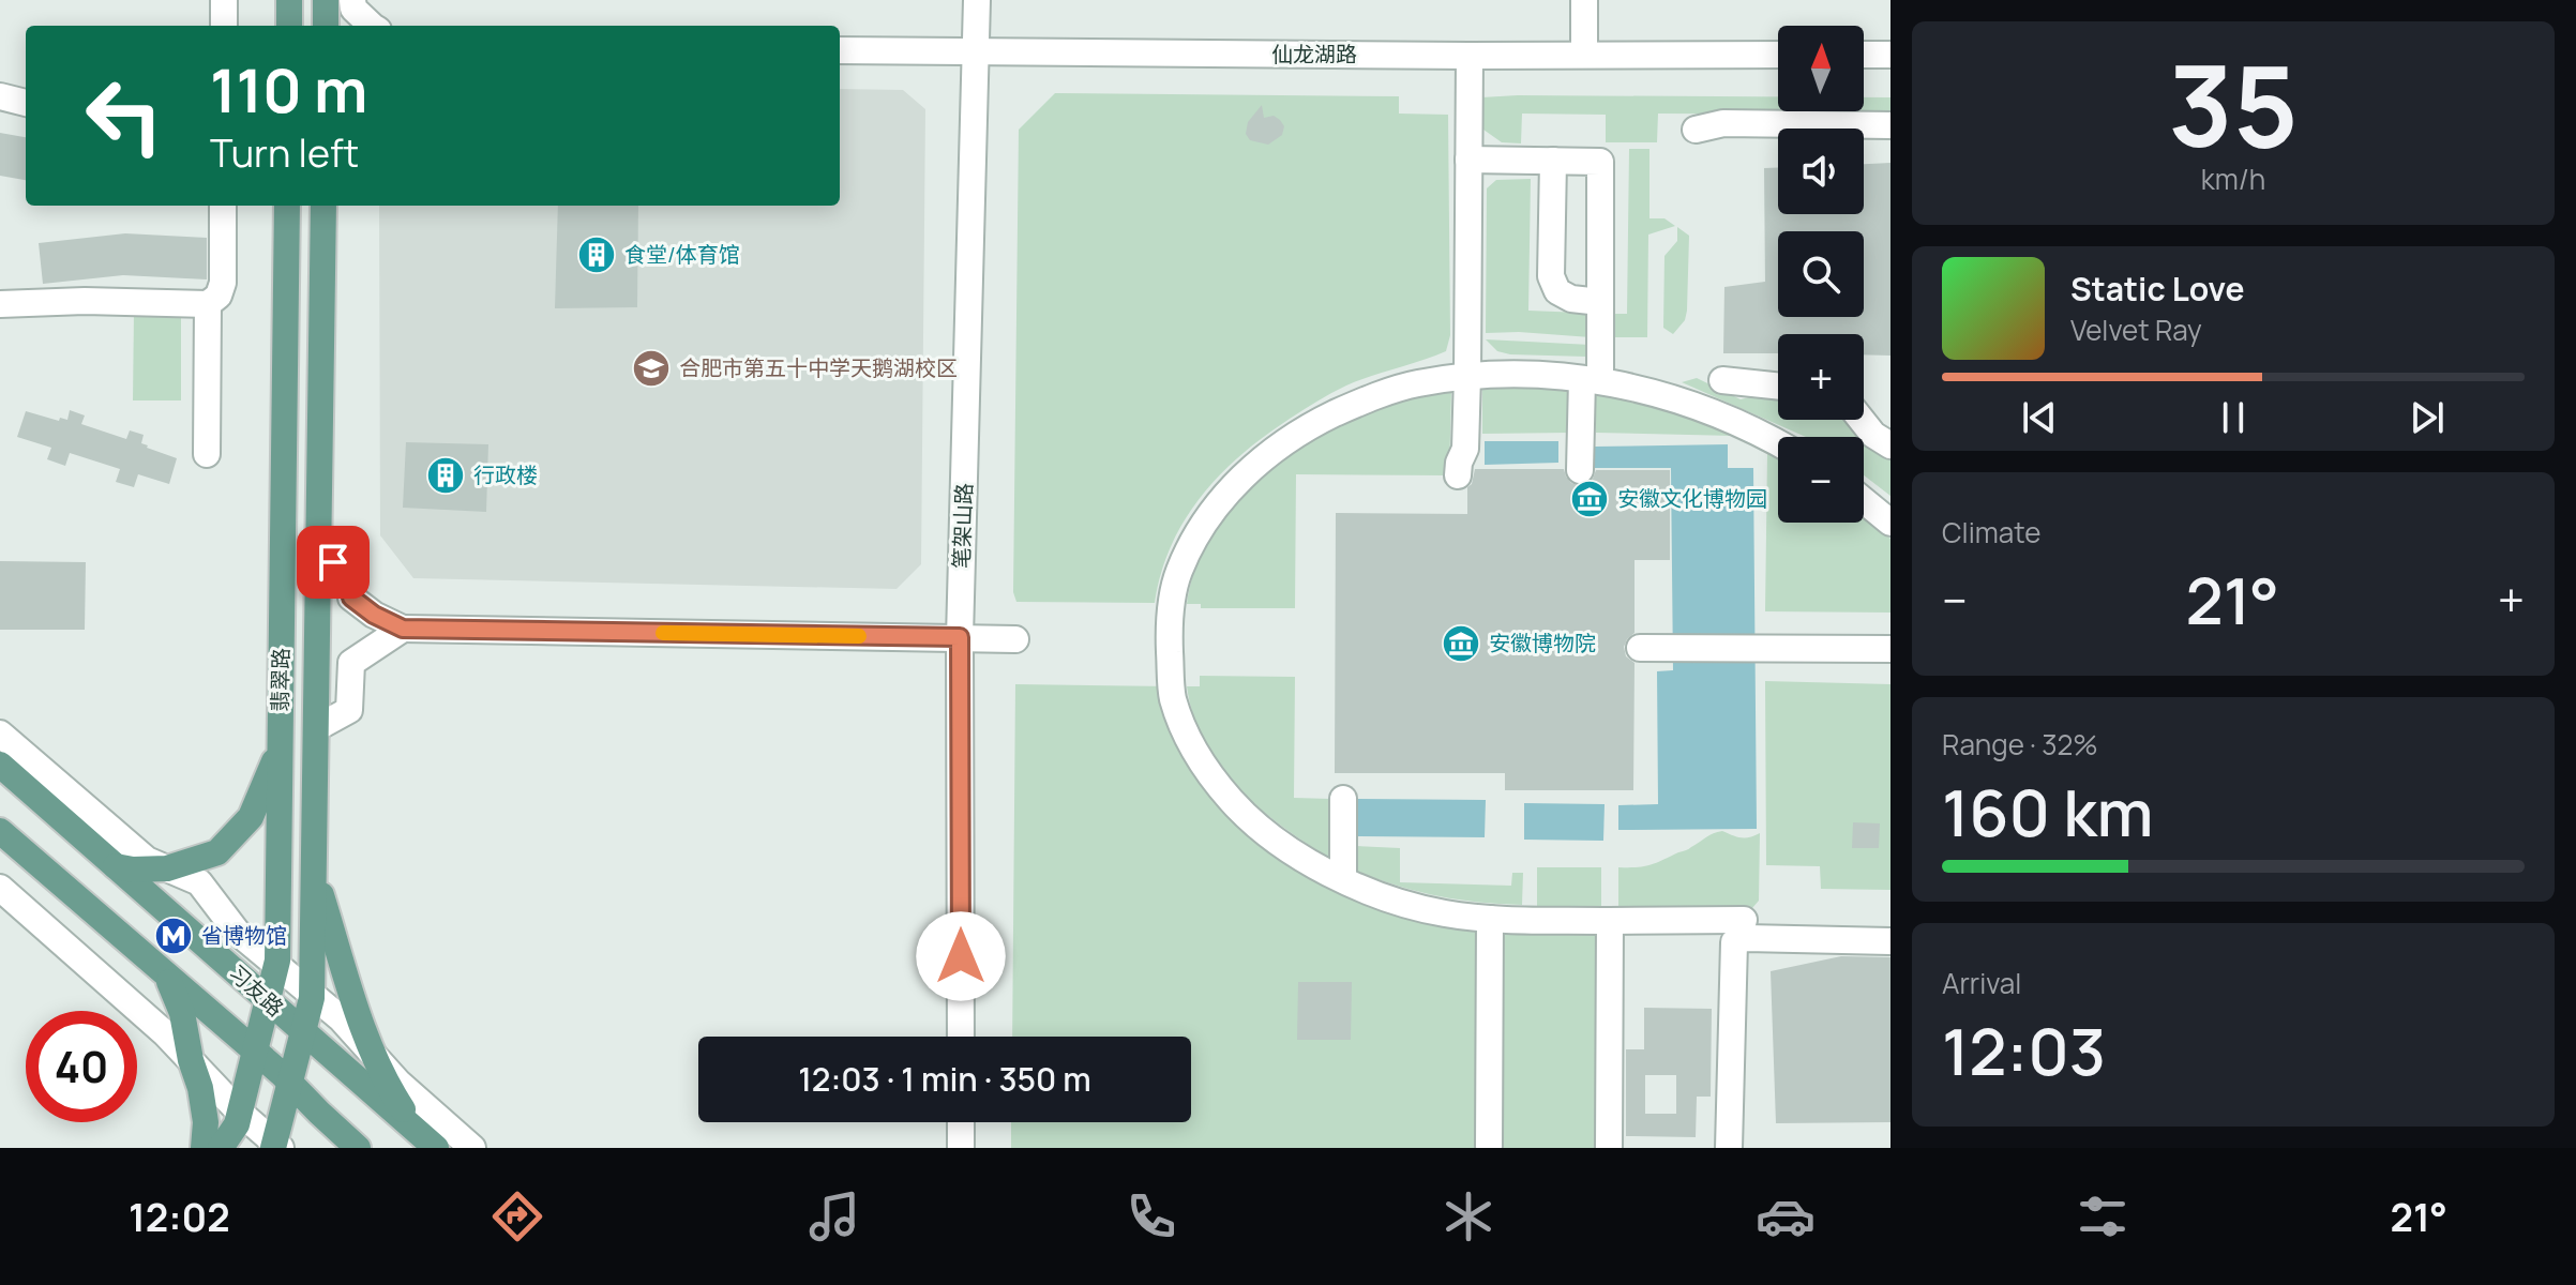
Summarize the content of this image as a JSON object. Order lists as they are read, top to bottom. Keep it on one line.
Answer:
{"streets":{"main road":["翡翠路","习友路"],"street":["仙龙湖路","笔架山路"]},"crossings":[["仙龙湖路","笔架山路"],["翡翠路","习友路"]],"places":{"building":["食堂/体育馆","行政楼"],"school or university":["合肥市第五十中学天鹅湖校区"],"museum":["安徽文化博物园","安徽博物院"],"metro station":["省博物馆"]},"north":"top","page":{"tile":[["35","km/h"],"Climate",["Range · 32%","160 km"],["Arrival","12:03"]],"map_buttons":["+","−"],"turn":["110 m","Turn left"],"song":["Static Love","Velvet Ray"],"heat":["−","21°","+"],"limit":"40","trip":"12:03 · 1 min · 350 m","tabs":["12:02","21°"]}}
